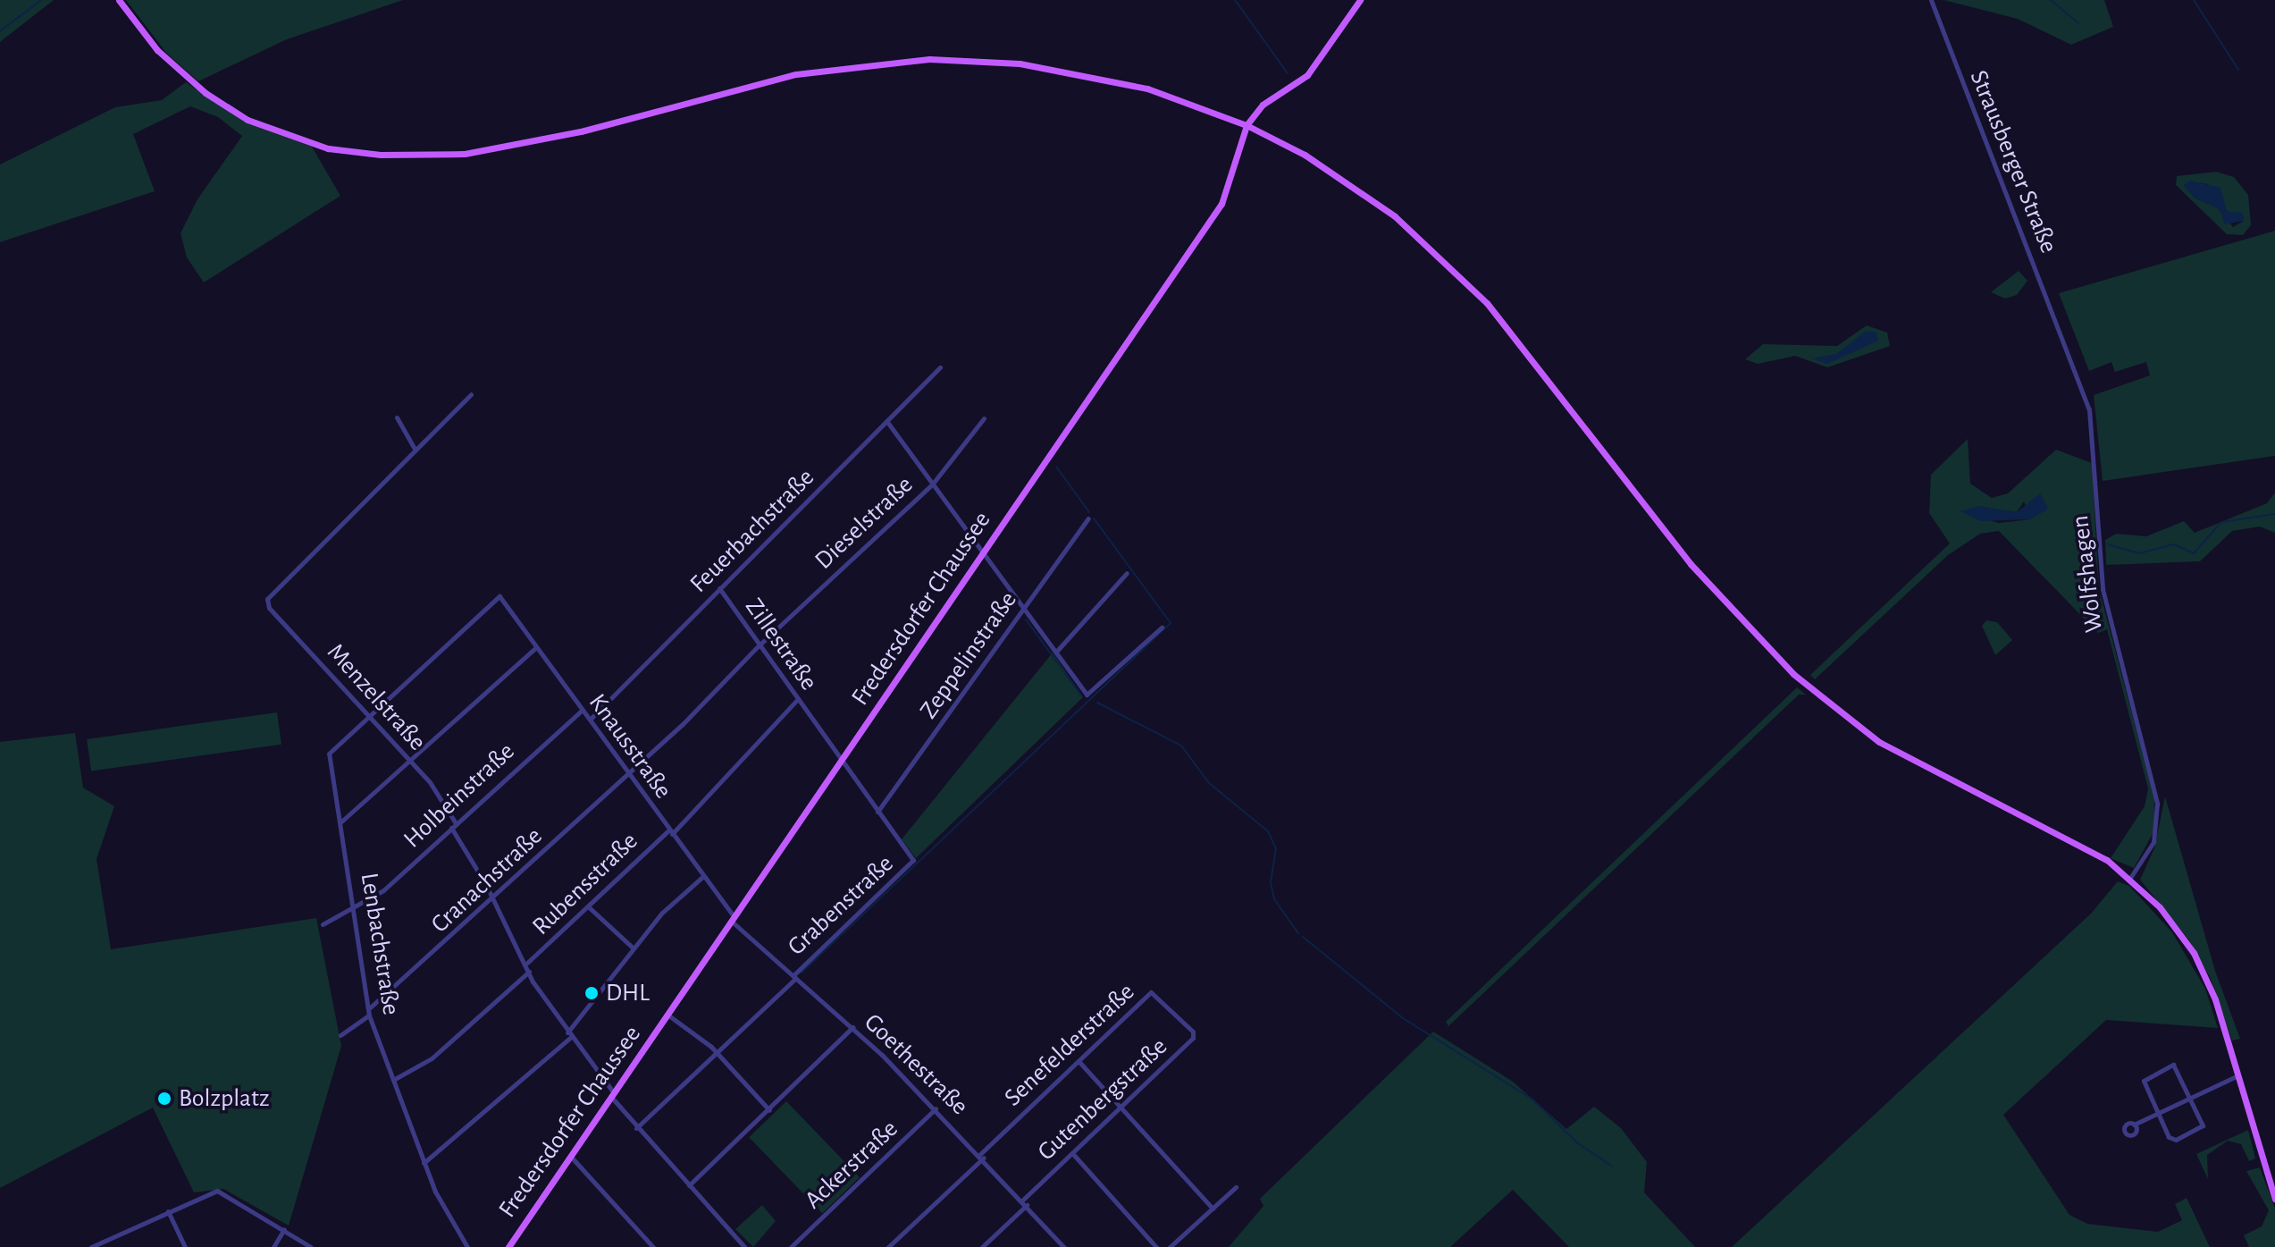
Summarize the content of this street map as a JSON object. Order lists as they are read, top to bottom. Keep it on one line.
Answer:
{"streets":{"main road":["Fredersdorfer Chaussee"],"street":["Strausberger Straße","Dieselstraße","Feuerbachstraße","Wolfshagen","Zillestraße","Zeppelinstraße","Menzelstraße","Knausstraße","Holbeinstraße","Cranachstraße","Rubensstraße","Grabenstraße","Lenbachstraße","Senefelderstraße","Goethestraße","Gutenbergstraße","Ackerstraße"]},"crossings":[["Strausberger Straße","Wolfshagen"],["Dieselstraße","Zillestraße"],["Dieselstraße","Knausstraße"],["Dieselstraße","Cranachstraße"],["Feuerbachstraße","Zillestraße"],["Feuerbachstraße","Knausstraße"],["Fredersdorfer Chaussee","Zillestraße"],["Fredersdorfer Chaussee","Menzelstraße"],["Fredersdorfer Chaussee","Knausstraße"],["Fredersdorfer Chaussee","Goethestraße"],["Zillestraße","Zeppelinstraße"],["Zillestraße","Rubensstraße"],["Zillestraße","Grabenstraße"],["Menzelstraße","Knausstraße"],["Menzelstraße","Holbeinstraße"],["Menzelstraße","Cranachstraße"],["Menzelstraße","Rubensstraße"],["Menzelstraße","Grabenstraße"],["Menzelstraße","Lenbachstraße"],["Knausstraße","Holbeinstraße"],["Knausstraße","Cranachstraße"],["Knausstraße","Rubensstraße"],["Knausstraße","Lenbachstraße"],["Knausstraße","Goethestraße"],["Holbeinstraße","Lenbachstraße"],["Cranachstraße","Lenbachstraße"],["Rubensstraße","Lenbachstraße"],["Grabenstraße","Goethestraße"],["Senefelderstraße","Goethestraße"],["Senefelderstraße","Gutenbergstraße"],["Goethestraße","Gutenbergstraße"],["Goethestraße","Ackerstraße"]],"places":["DHL","Bolzplatz"]}
